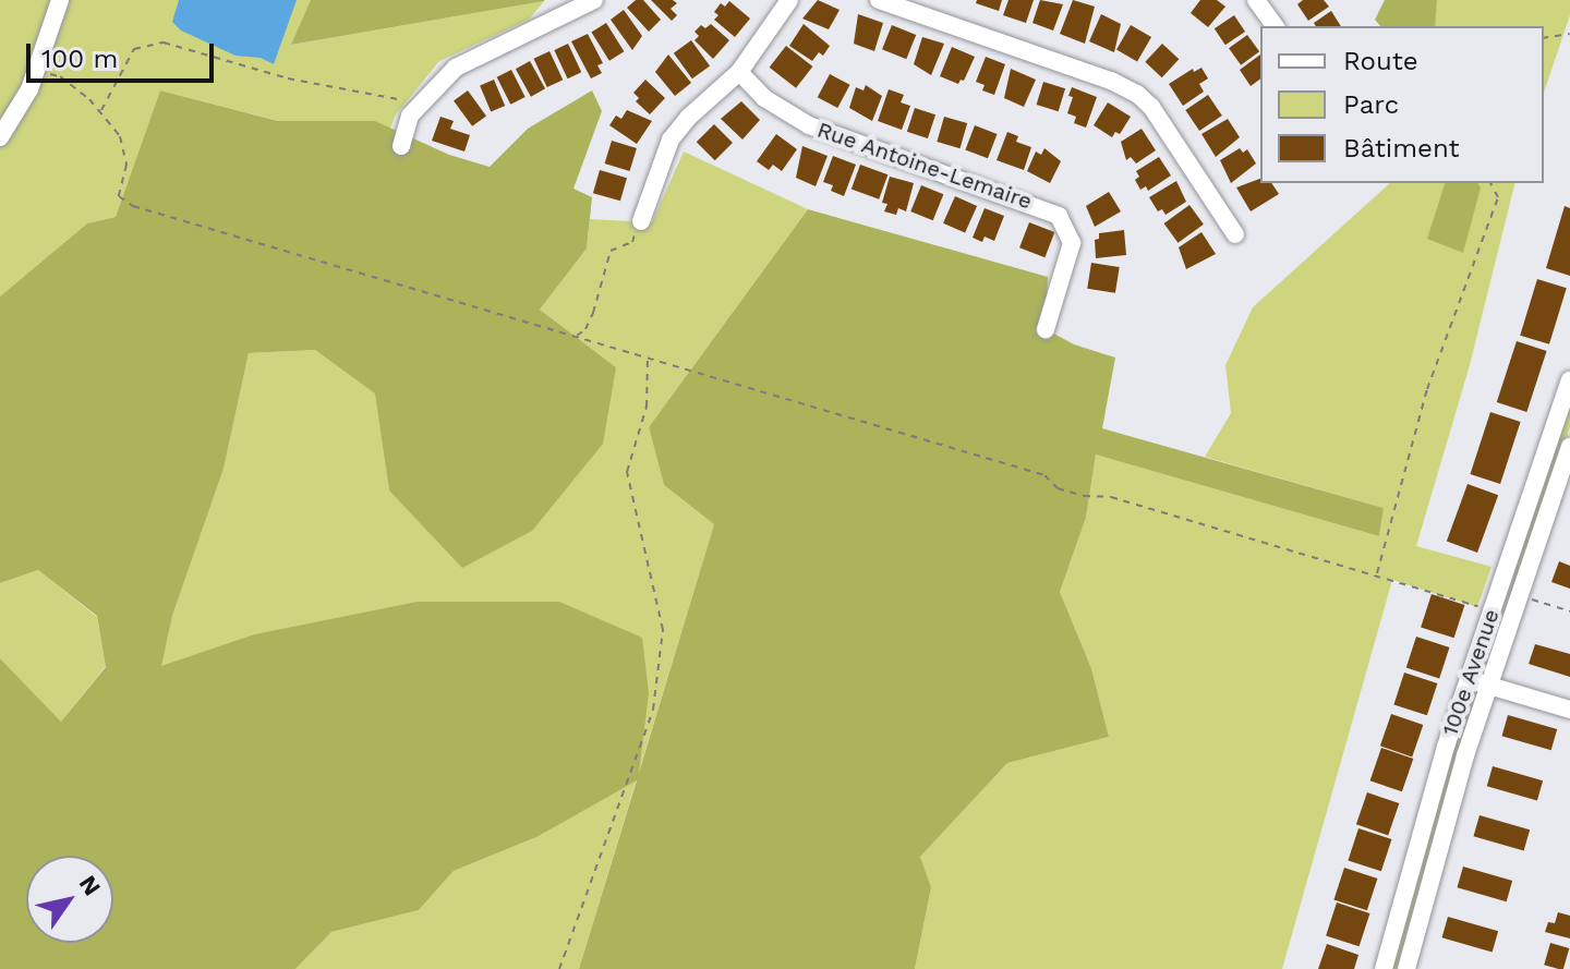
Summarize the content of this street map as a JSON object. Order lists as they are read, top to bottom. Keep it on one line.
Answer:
{"streets":{"street":["Rue Antoine-Lemaire","100e Avenue"]},"legend":["Route","Parc","Bâtiment"],"scale_bar":"100 m","north":"top right"}
